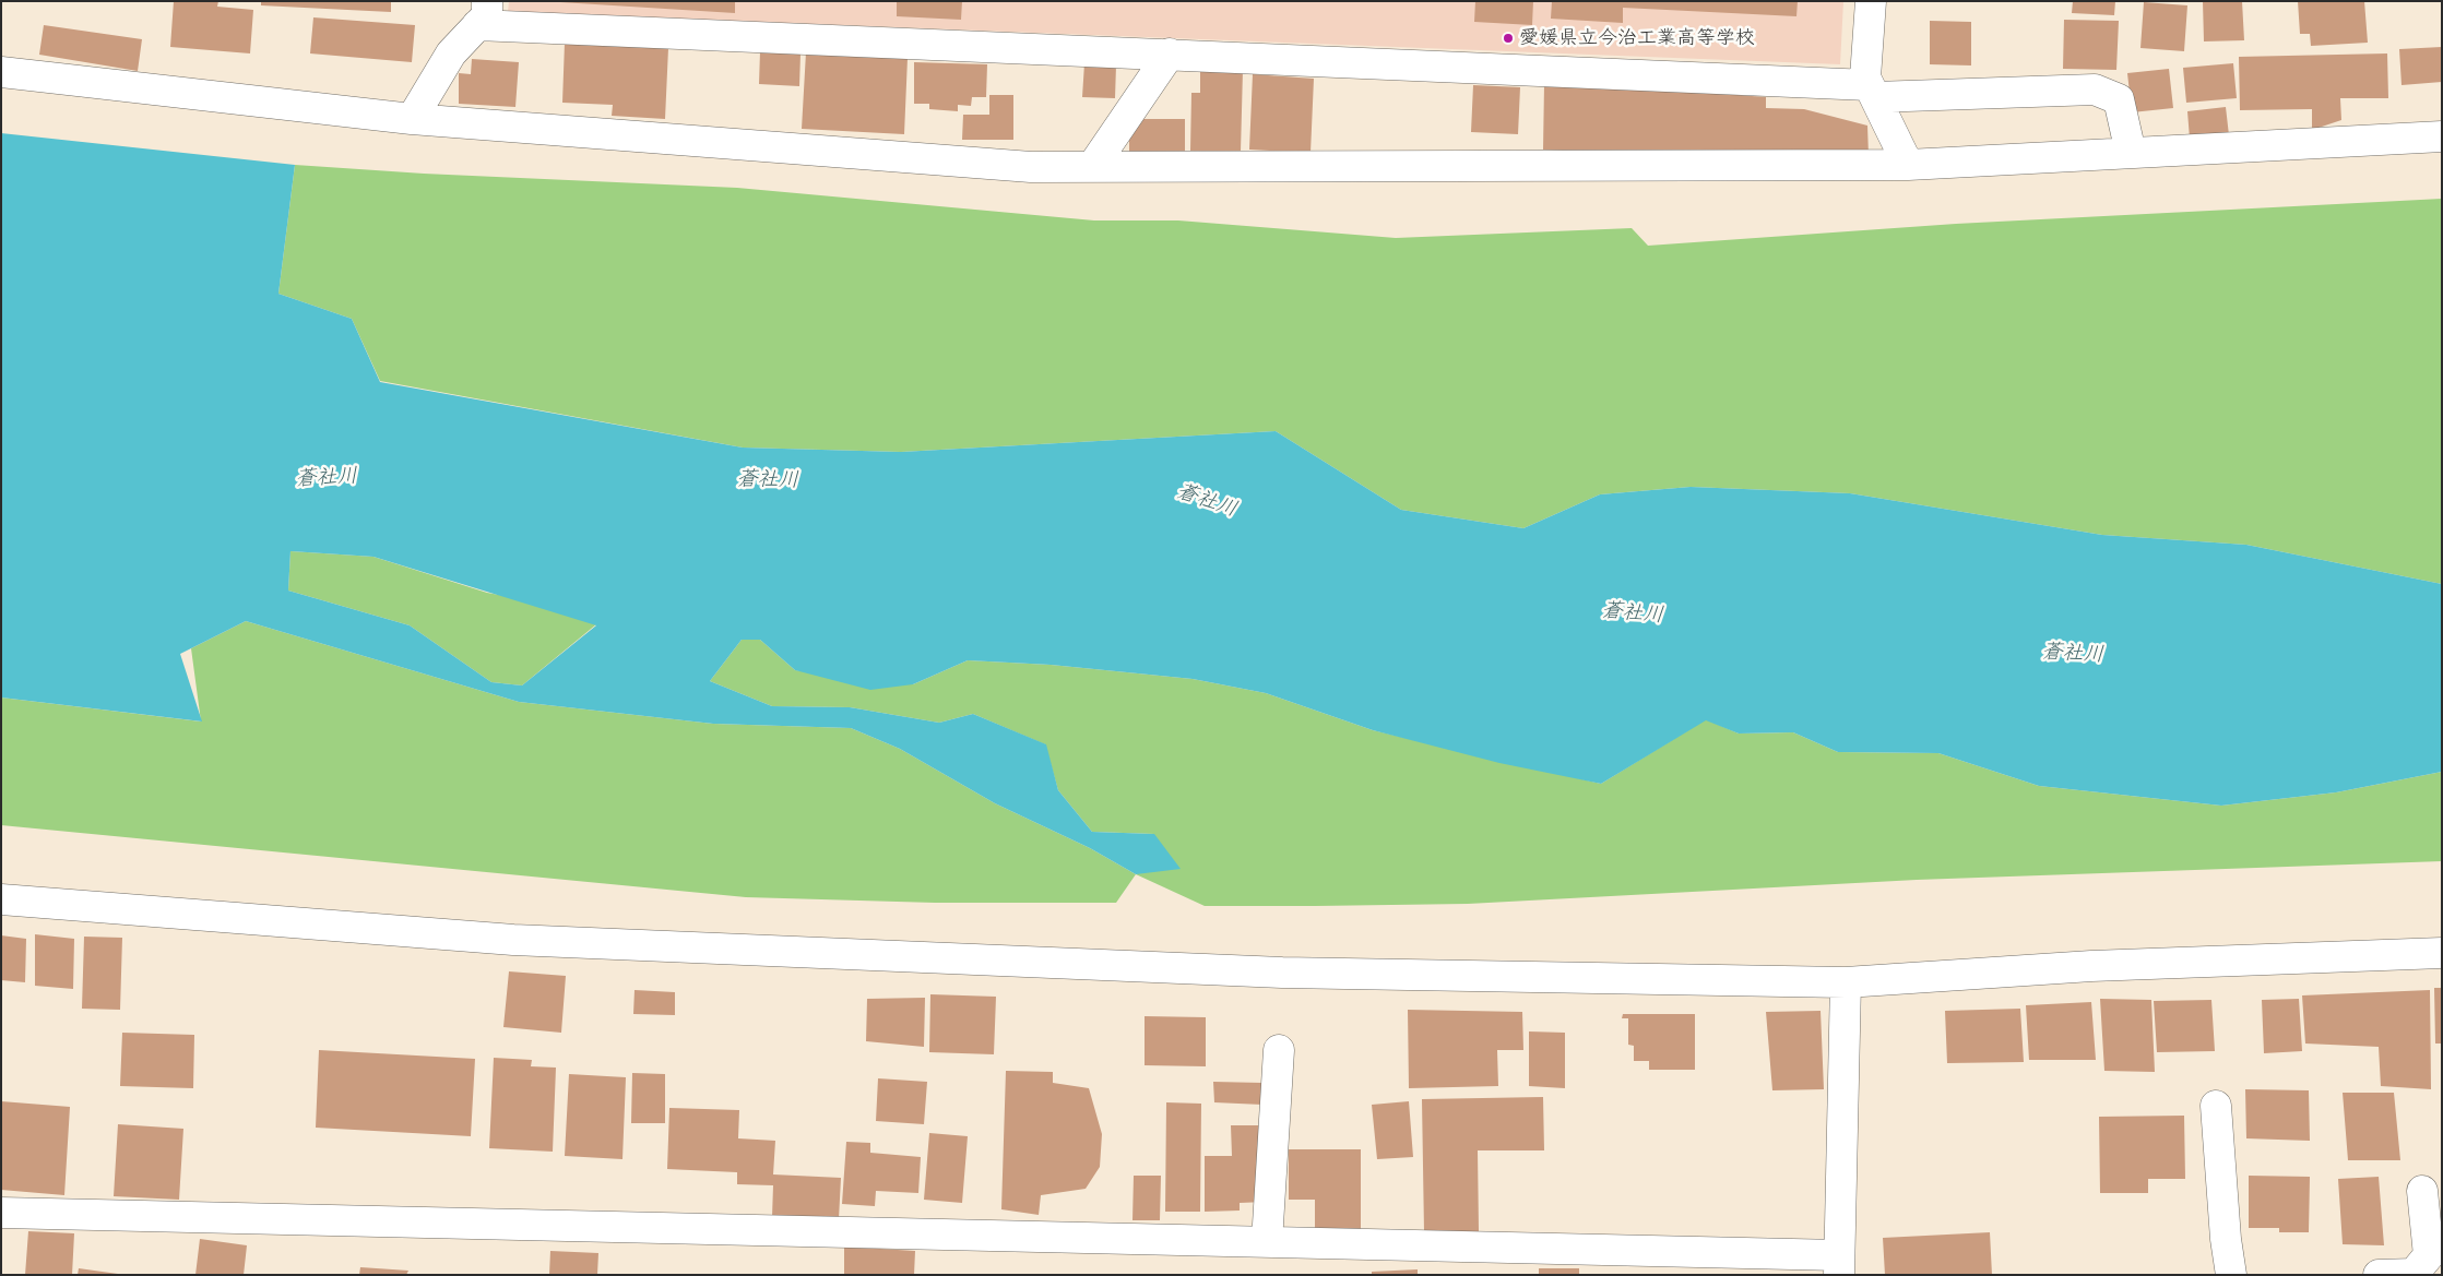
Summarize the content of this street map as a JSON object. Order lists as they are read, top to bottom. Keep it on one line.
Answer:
{"water":["蒼社川"],"places":["愛媛県立今治工業高等学校"]}
